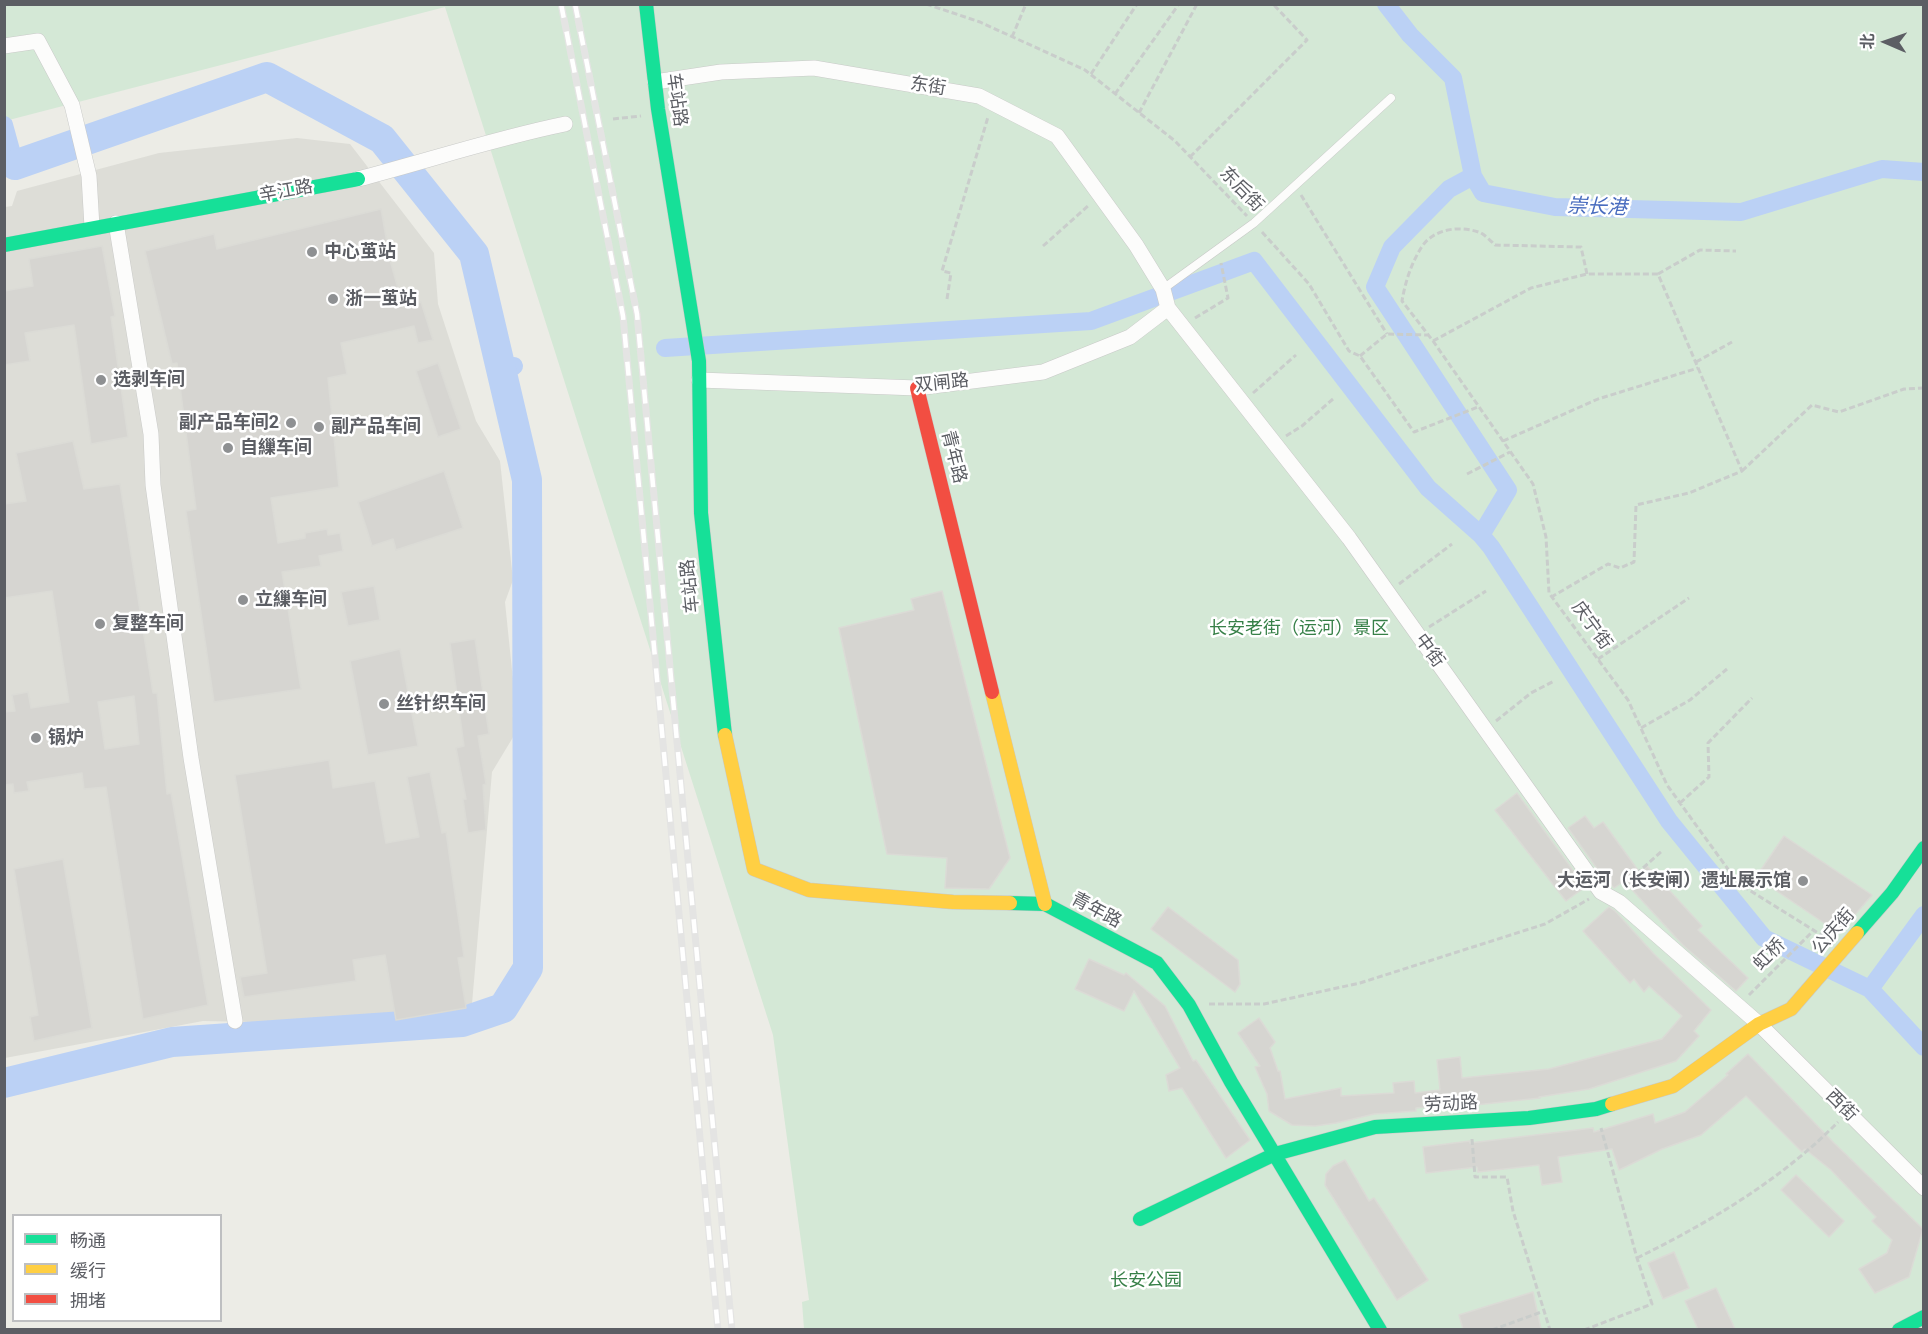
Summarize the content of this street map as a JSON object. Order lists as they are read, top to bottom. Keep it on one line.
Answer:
{"streets":{"street":["东街","车站路","辛江路","双闸路","青年路","中街","公庆街","劳动路","西街"],"path":["东后街","庆宁街","虹桥"]},"crossings":[["东街","车站路"],["东街","中街"],["车站路","双闸路"],["车站路","青年路"],["东后街","庆宁街"],["双闸路","青年路"],["双闸路","中街"],["青年路","劳动路"],["庆宁街","公庆街"],["庆宁街","虹桥"],["中街","公庆街"],["中街","劳动路"],["中街","西街"],["公庆街","劳动路"],["公庆街","西街"],["劳动路","西街"]],"water":["崇长港"],"parks":["长安老街（运河）景区","长安公园"],"places":["中心茧站","浙一茧站","选剥车间","副产品车间2","副产品车间","自繅车间","立繅车间","复整车间","丝针织车间","锅炉","大运河（长安闸）遗址展示馆"],"legend":["畅通","缓行","拥堵"],"north":"left"}
